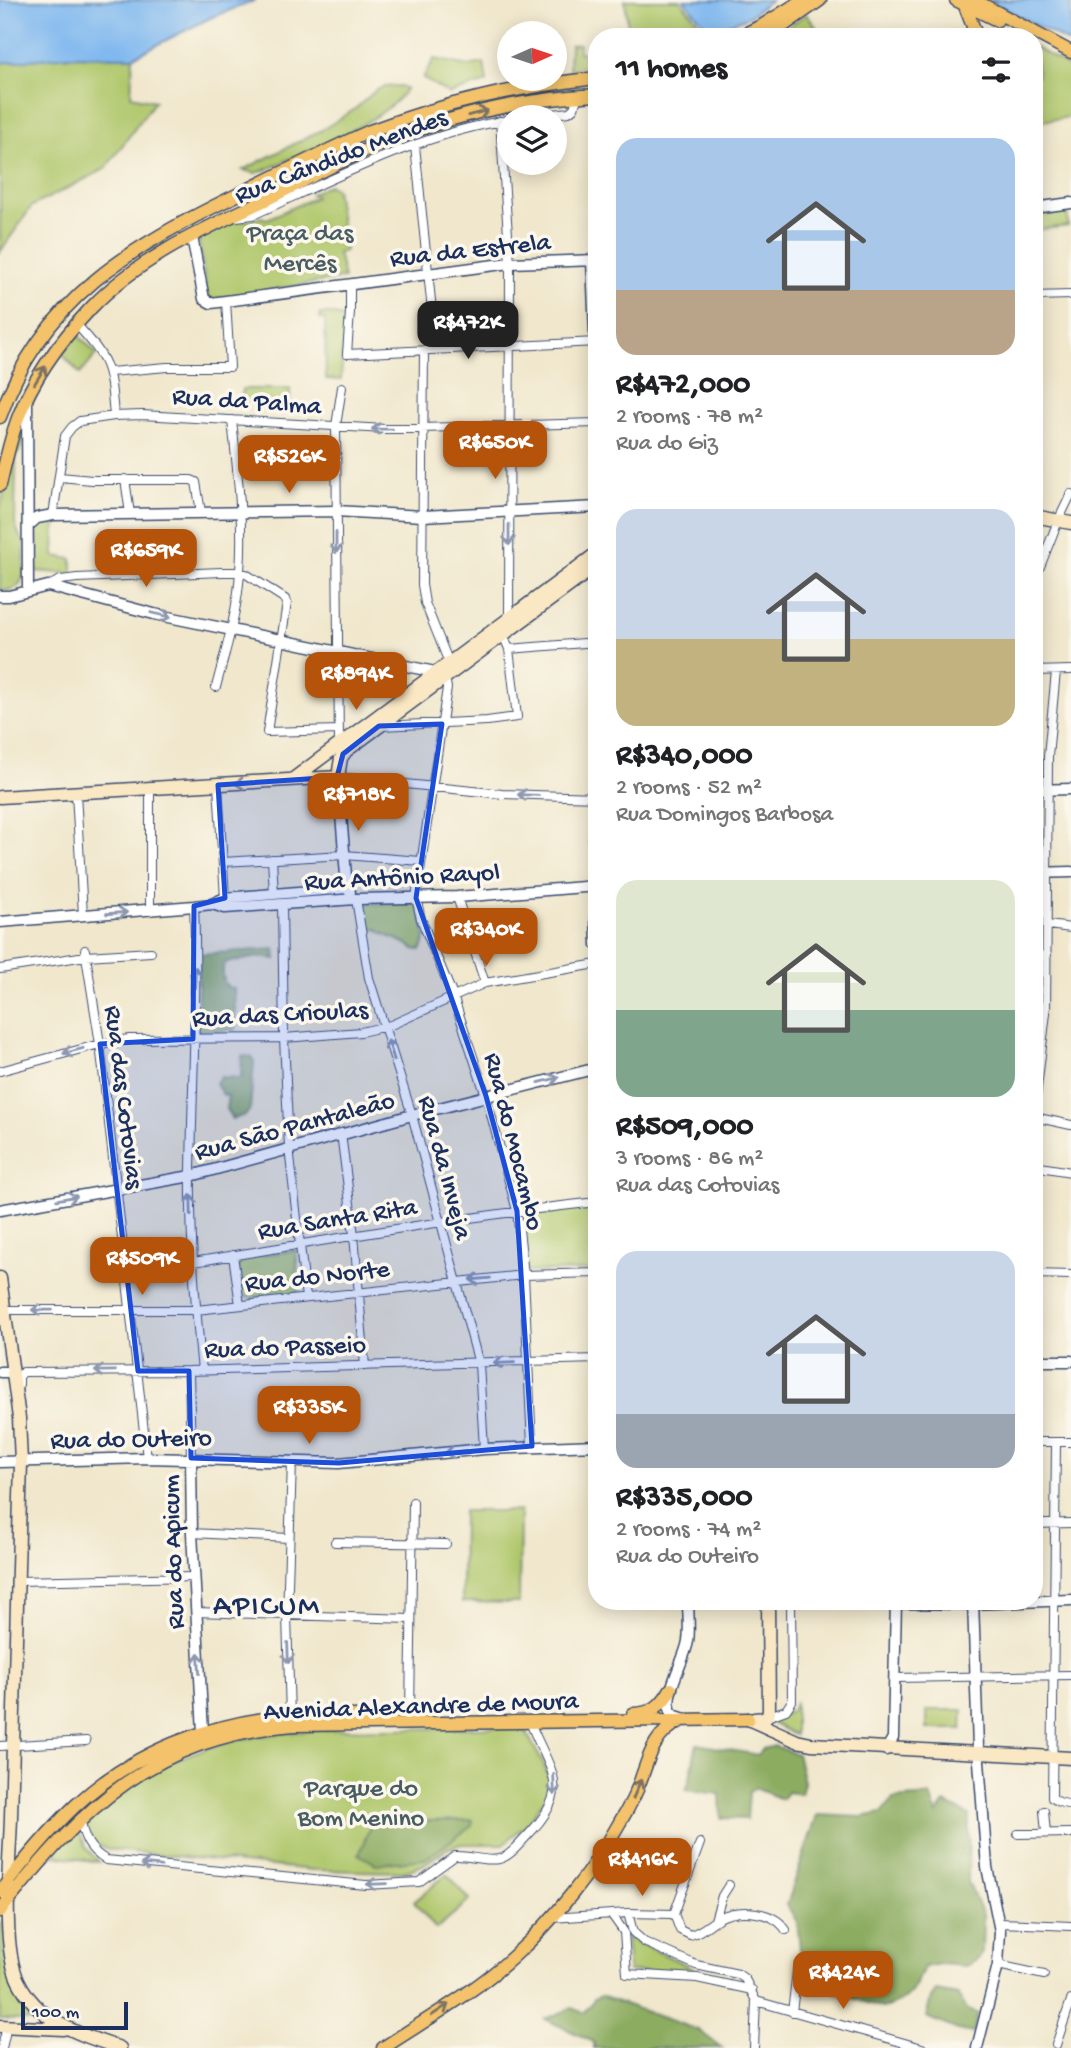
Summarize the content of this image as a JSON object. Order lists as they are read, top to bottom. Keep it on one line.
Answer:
{"streets":{"main road":["Avenida Alexandre de Moura"],"street":["Rua Cândido Mendes","Rua da Estrela","Rua da Palma","Rua Antônio Rayol","Rua das Crioulas","Rua das Cotovias","Rua São Pantaleão","Rua do Mocambo","Rua da Inveja","Rua Santa Rita","Rua do Norte","Rua do Passeio","Rua do Outeiro","Rua do Apicum"]},"crossings":[["Rua Antônio Rayol","Rua do Mocambo"],["Rua Antônio Rayol","Rua da Inveja"],["Rua das Crioulas","Rua das Cotovias"],["Rua das Crioulas","Rua do Mocambo"],["Rua das Crioulas","Rua da Inveja"],["Rua das Cotovias","Rua São Pantaleão"],["Rua das Cotovias","Rua Santa Rita"],["Rua das Cotovias","Rua do Norte"],["Rua das Cotovias","Rua do Passeio"],["Rua das Cotovias","Rua do Outeiro"],["Rua São Pantaleão","Rua do Mocambo"],["Rua São Pantaleão","Rua da Inveja"],["Rua do Mocambo","Rua Santa Rita"],["Rua do Mocambo","Rua do Norte"],["Rua do Mocambo","Rua do Passeio"],["Rua do Mocambo","Rua do Outeiro"],["Rua da Inveja","Rua Santa Rita"],["Rua da Inveja","Rua do Norte"],["Rua da Inveja","Rua do Passeio"],["Rua da Inveja","Rua do Outeiro"],["Rua do Passeio","Rua do Apicum"],["Rua do Outeiro","Rua do Apicum"],["Rua do Apicum","Avenida Alexandre de Moura"]],"one_way":["Rua São Pantaleão"],"districts":["APICUM"],"parks":["Praça das Mercês","Parque do Bom Menino"],"scale_bar":"100 m","north":"right","page":{"heading":"11 homes","list":[{"name":"R$472,000","note":"2 rooms · 78 m² · Rua do Giz"},{"name":"R$340,000","note":"2 rooms · 52 m² · Rua Domingos Barbosa"},{"name":"R$509,000","note":"3 rooms · 86 m² · Rua das Cotovias"},{"name":"R$335,000","note":"2 rooms · 74 m² · Rua do Outeiro"}],"price":["R$472K","R$650K","R$526K","R$659K","R$894K","R$718K","R$340K","R$509K","R$335K","R$416K","R$424K"],"scale":"100 m"}}
